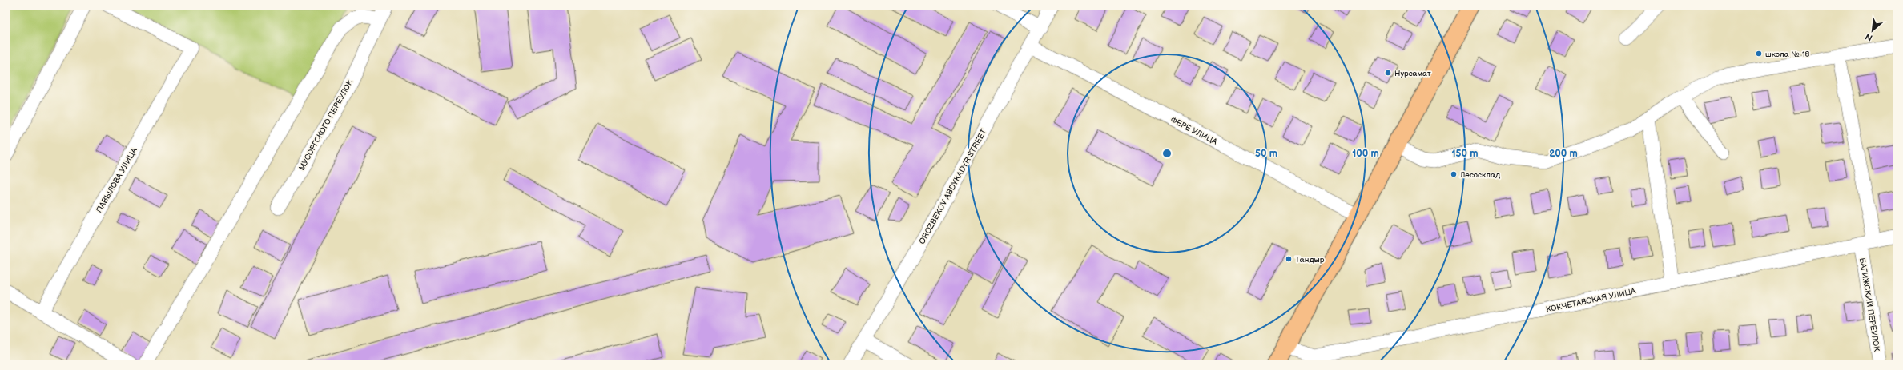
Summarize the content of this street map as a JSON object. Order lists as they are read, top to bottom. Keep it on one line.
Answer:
{"streets":{"street":["МУСОРГСКОГО ПЕРЕУЛОК","ФЕРЕ УЛИЦА","ПАВЫЛОВА УЛИЦА","OROZBEKOV ABDYKADYR STREET","КОКЧЕТАВСКАЯ УЛИЦА","БАГИЖСКИЙ ПЕРЕУЛОК"]},"crossings":[["ФЕРЕ УЛИЦА","OROZBEKOV ABDYKADYR STREET"],["КОКЧЕТАВСКАЯ УЛИЦА","БАГИЖСКИЙ ПЕРЕУЛОК"]],"places":["школа № 18","Нурсамат","Лесосклад","Тандыр"],"north":"bottom left","rings":["50 m","100 m","150 m","200 m"]}
